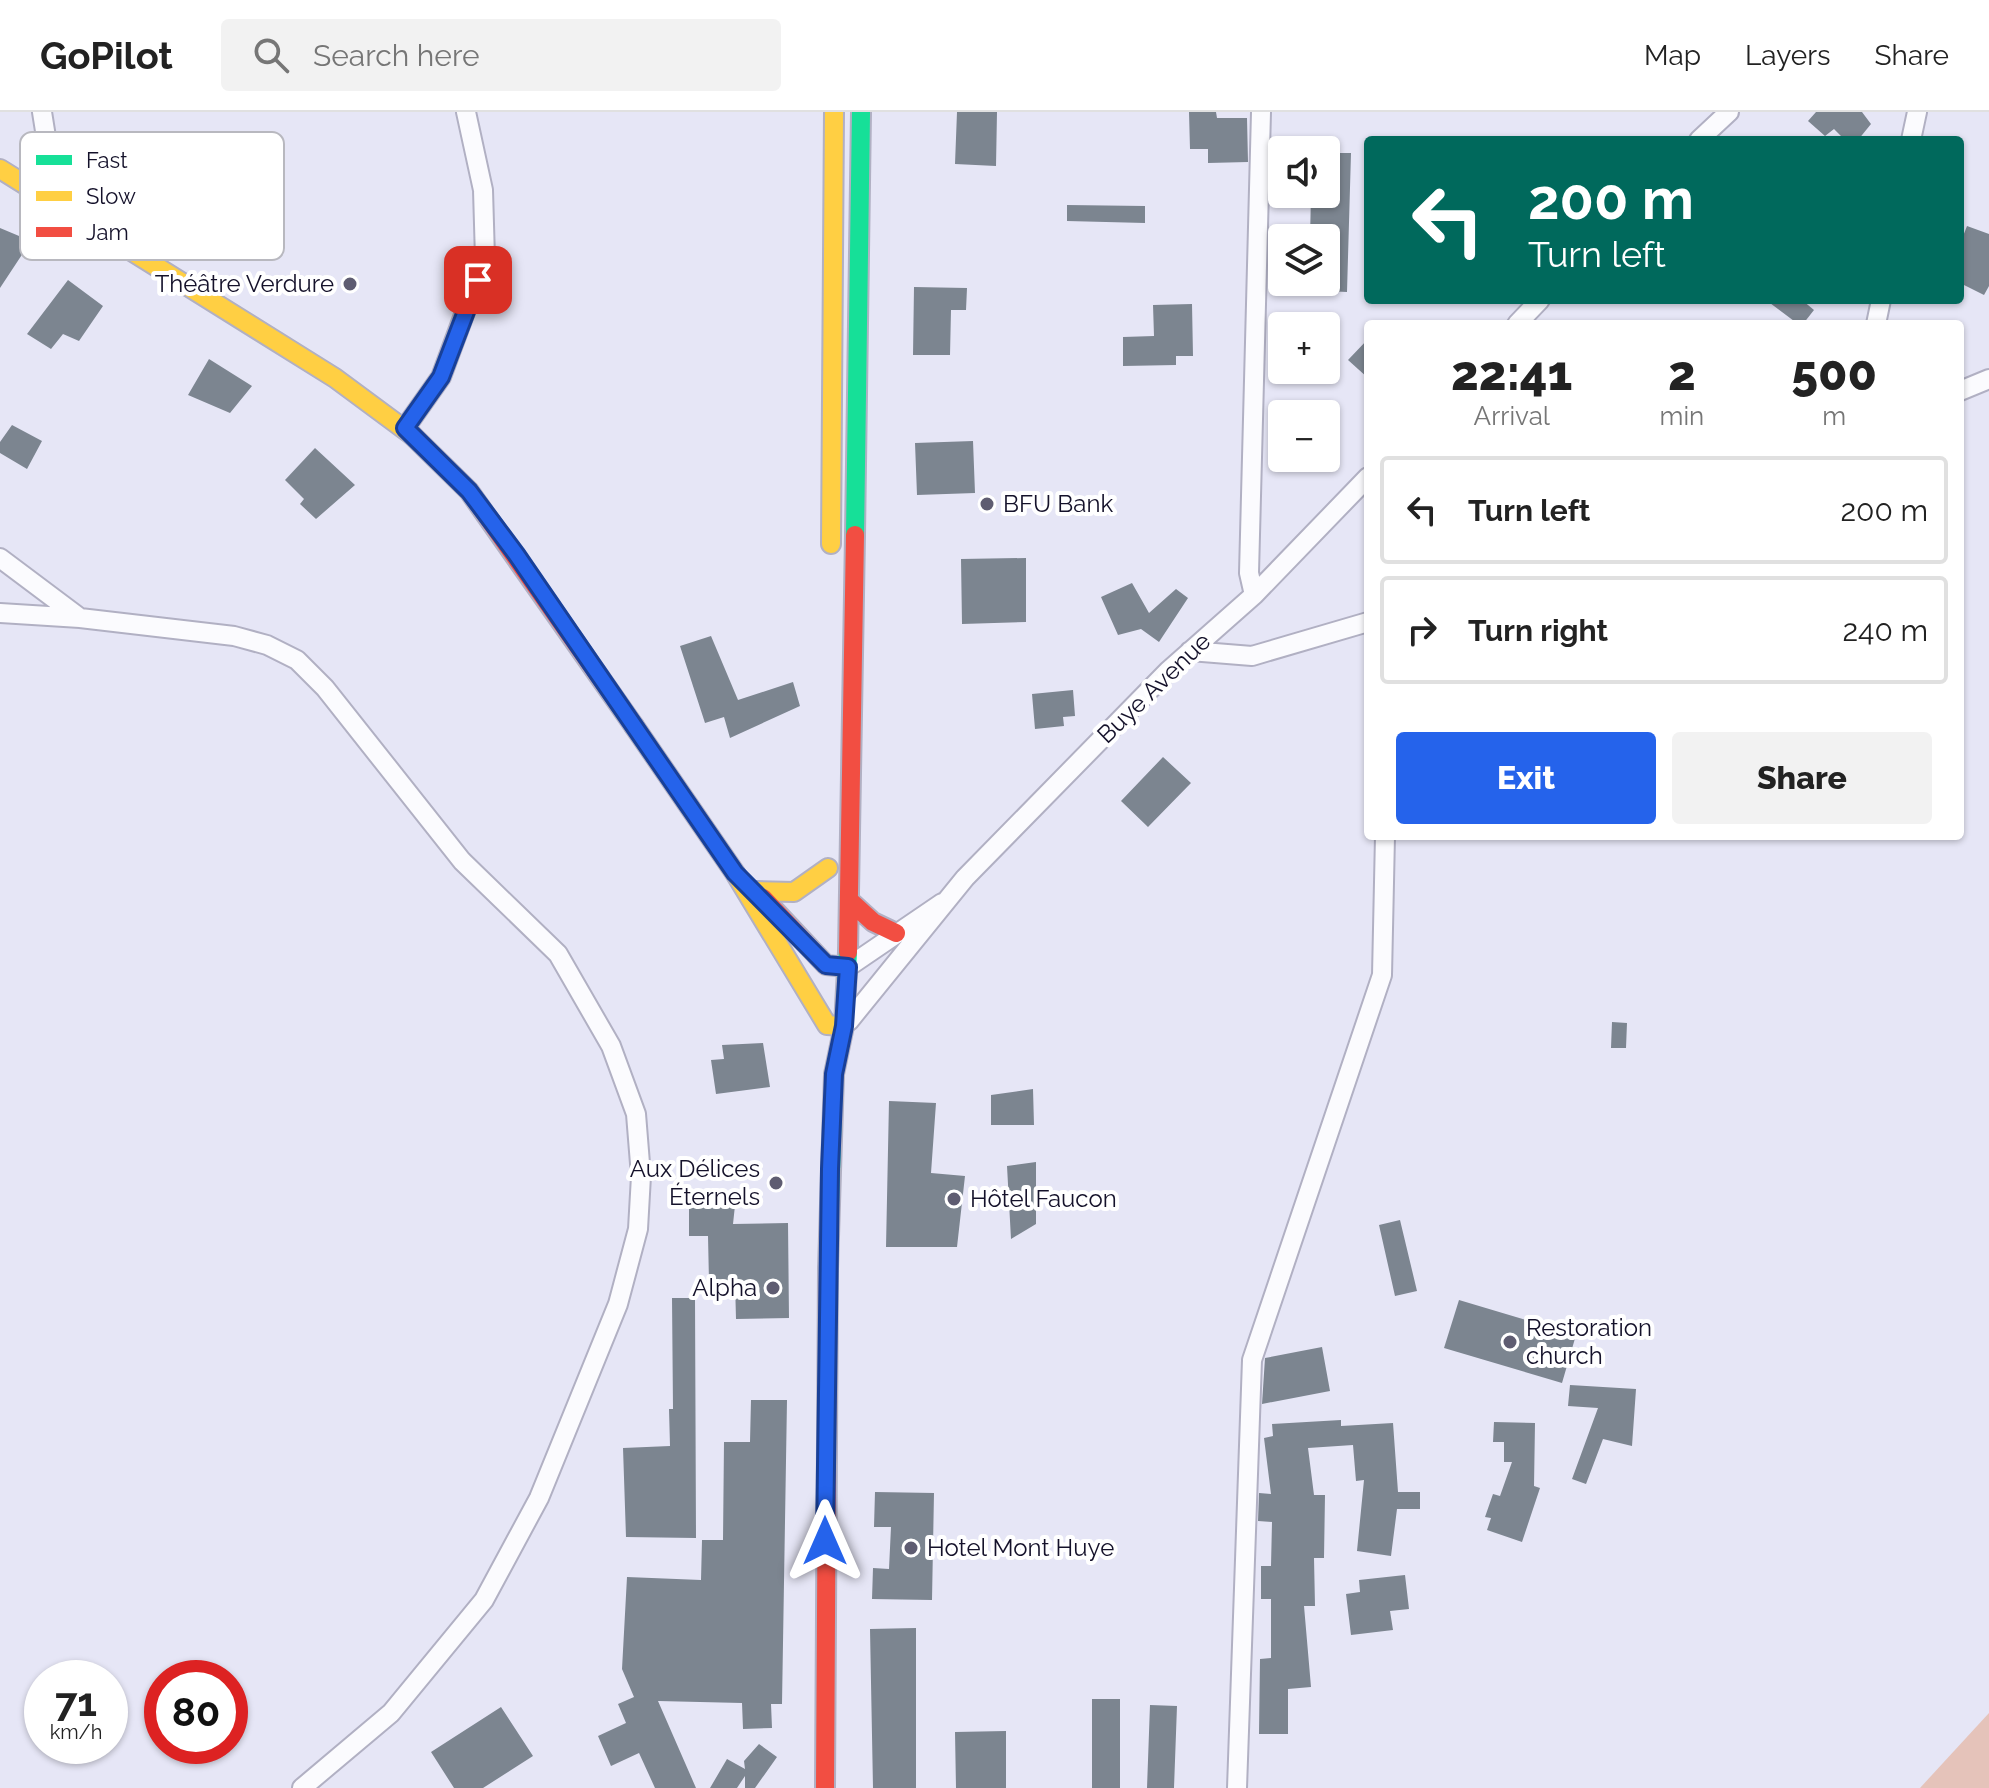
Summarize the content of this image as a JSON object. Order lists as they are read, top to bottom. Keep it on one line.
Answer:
{"streets":{"street":["Buye Avenue"]},"places":["Théâtre Verdure","BFU Bank","Aux Délices Éternels","Hôtel Faucon","Alpha","Restoration church","Hotel Mont Huye"],"legend":["Fast","Slow","Jam"],"page":{"header":"GoPilot","search":"Search here","nav":["Map","Layers","Share"],"map_buttons":["+","−"],"turn":["200 m","Turn left"],"eta":["22:41","Arrival","2","min","500","m"],"list":[{"name":"Turn left","value":"200 m"},{"name":"Turn right","value":"240 m"}],"buttons":["Exit","Share"],"speed":"71 km/h","limit":"80"}}
